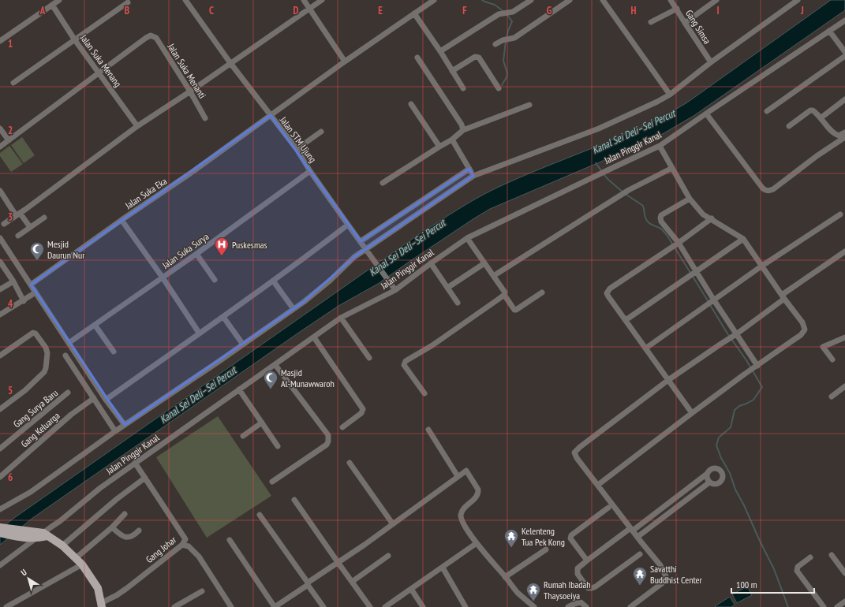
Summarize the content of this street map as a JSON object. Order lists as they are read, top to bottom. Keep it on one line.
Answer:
{"streets":{"street":["Gang Simsa","Jalan Suka Menang","Jalan Suka Menanti","Jalan STM Ujung","Jalan Pinggir Kanal","Jalan Suka Eka","Jalan Suka Surya","Gang Surya Baru","Gang Keluarga","Gang Johar"]},"crossings":[["Jalan Suka Menang","Jalan Suka Menanti"],["Jalan STM Ujung","Jalan Pinggir Kanal"],["Jalan STM Ujung","Jalan Suka Eka"],["Jalan STM Ujung","Jalan Suka Surya"],["Jalan Pinggir Kanal","Gang Johar"]],"water":["Kanal Sei Deli–Sei Percut"],"places":{"hospital":["Puskesmas"],"mosque":["Mesjid Daurun Nur","Masjid Al-Munawwaroh"],"temple":["Kelenteng Tua Pek Kong","Savatthi Buddhist Center","Rumah Ibadah Thaysoeiya"]},"scale_bar":"100 m","north":"top left","grid":{"columns":["A","B","C","D","E","F","G","H","I","J"],"rows":["1","2","3","4","5","6"]}}
